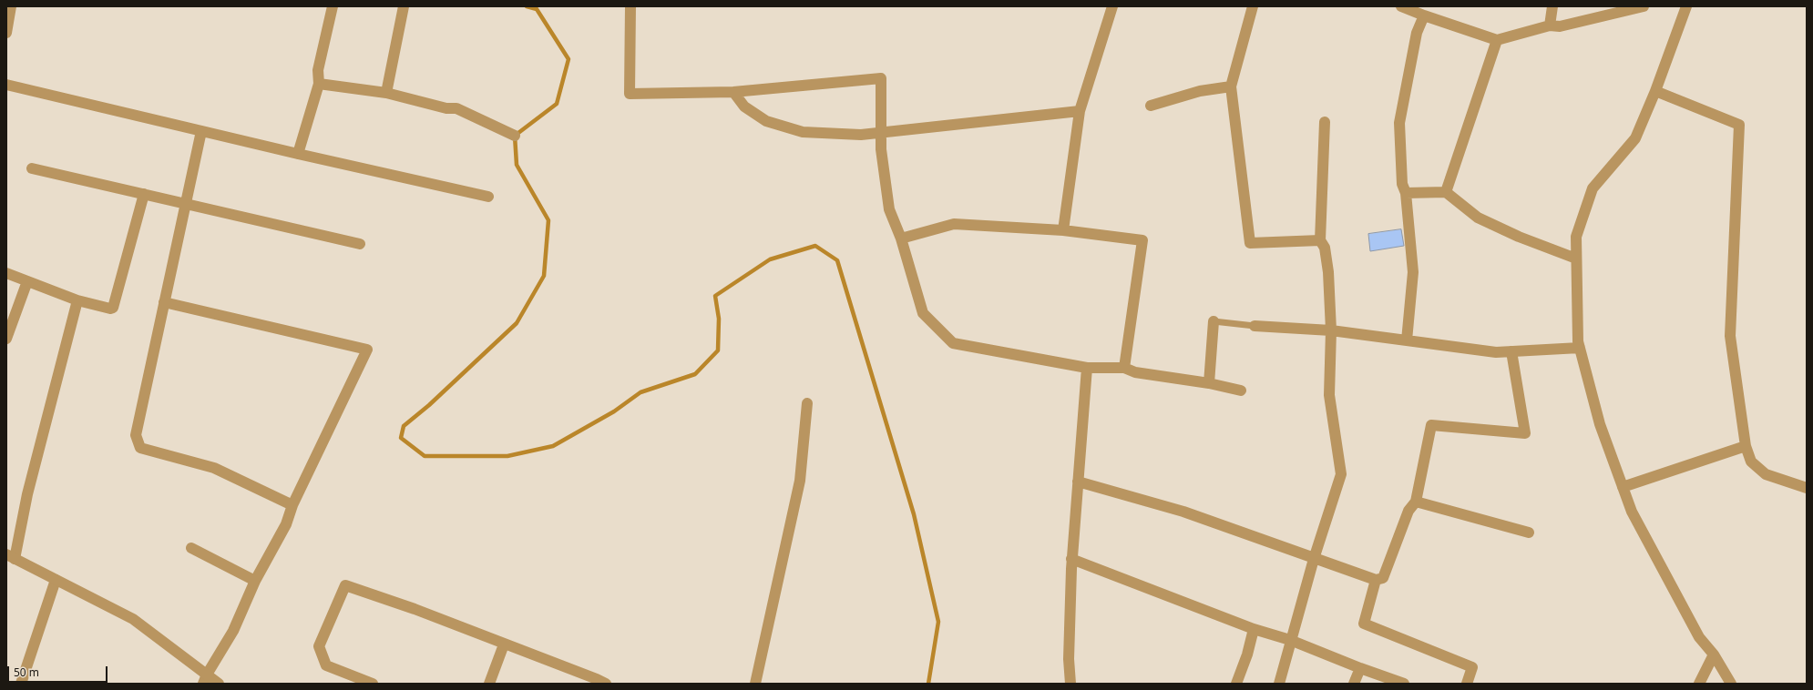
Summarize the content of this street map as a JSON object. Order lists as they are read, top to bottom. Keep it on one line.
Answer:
{"scale_bar":"50 m"}
